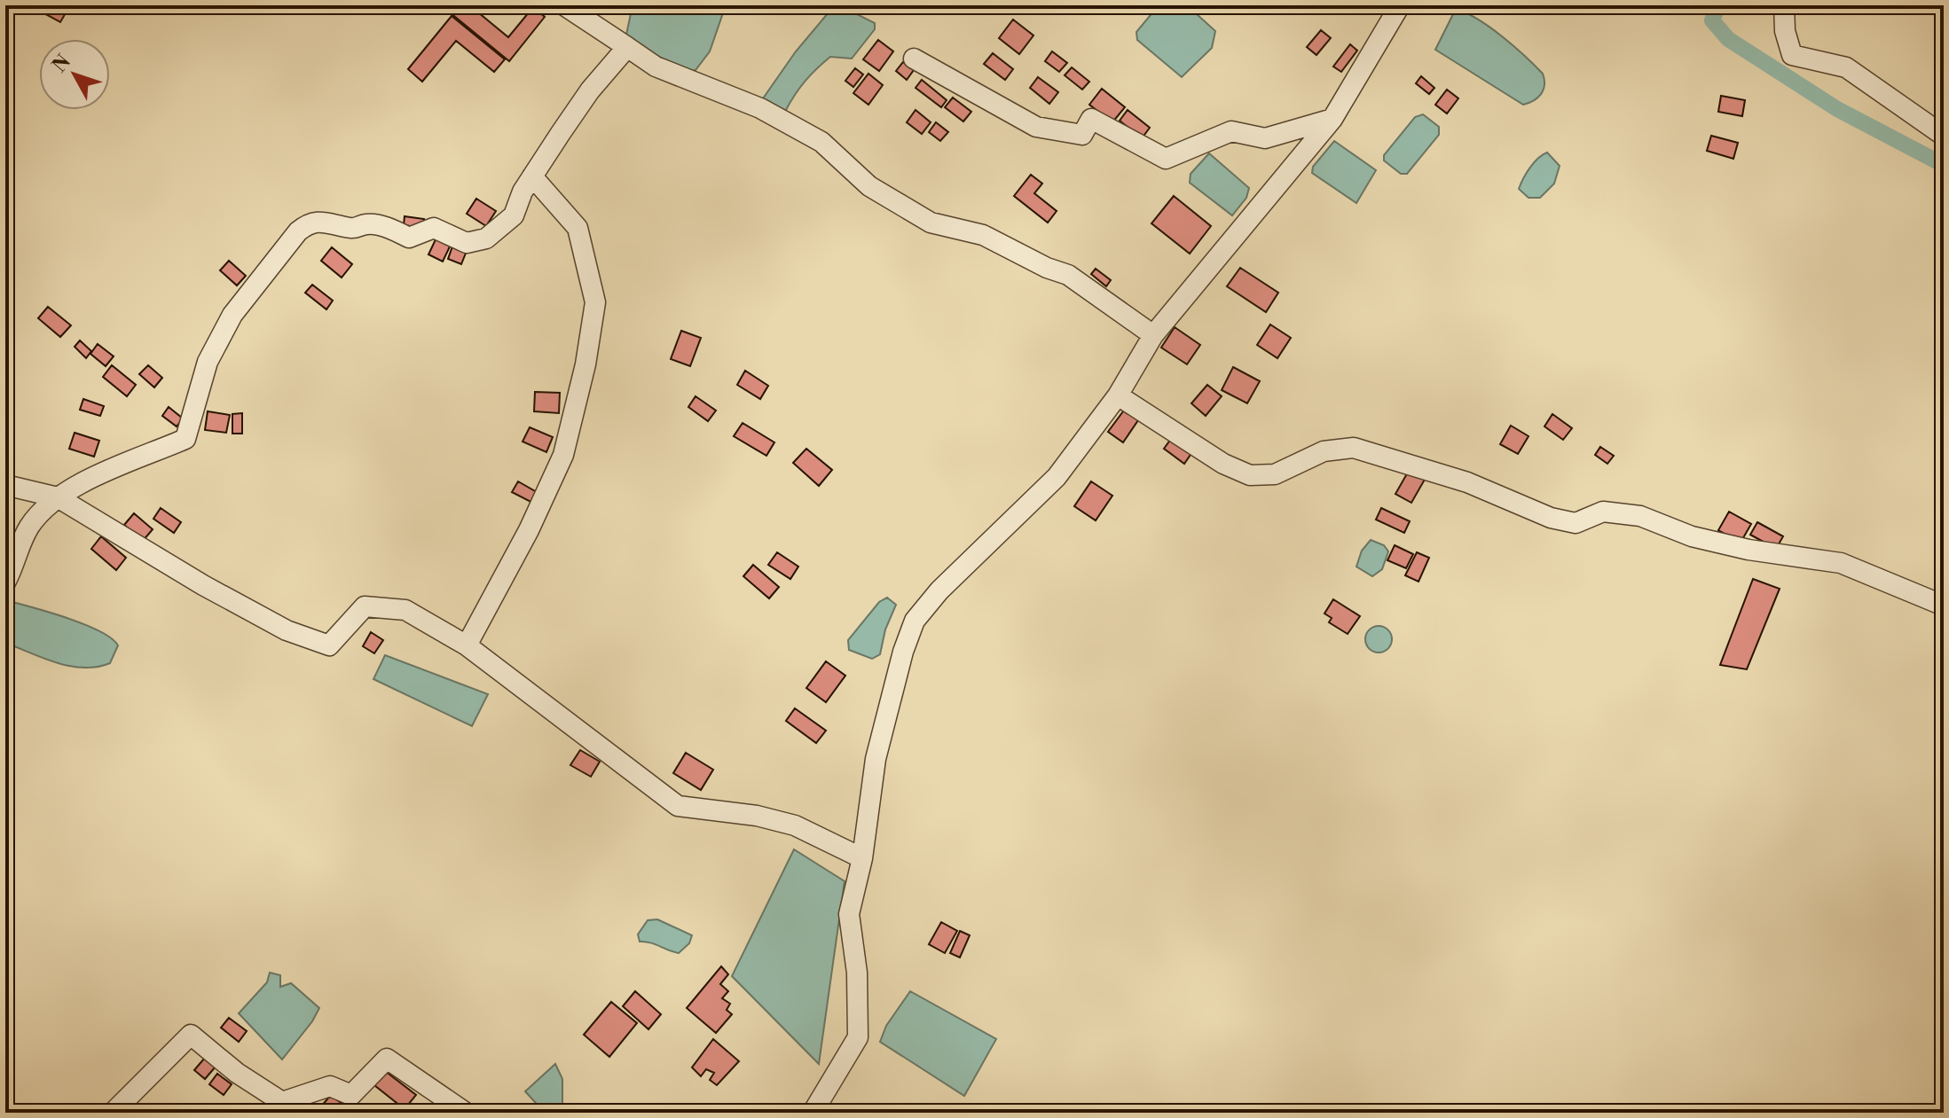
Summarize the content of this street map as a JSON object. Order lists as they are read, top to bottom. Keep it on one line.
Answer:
{"north":"top left"}
